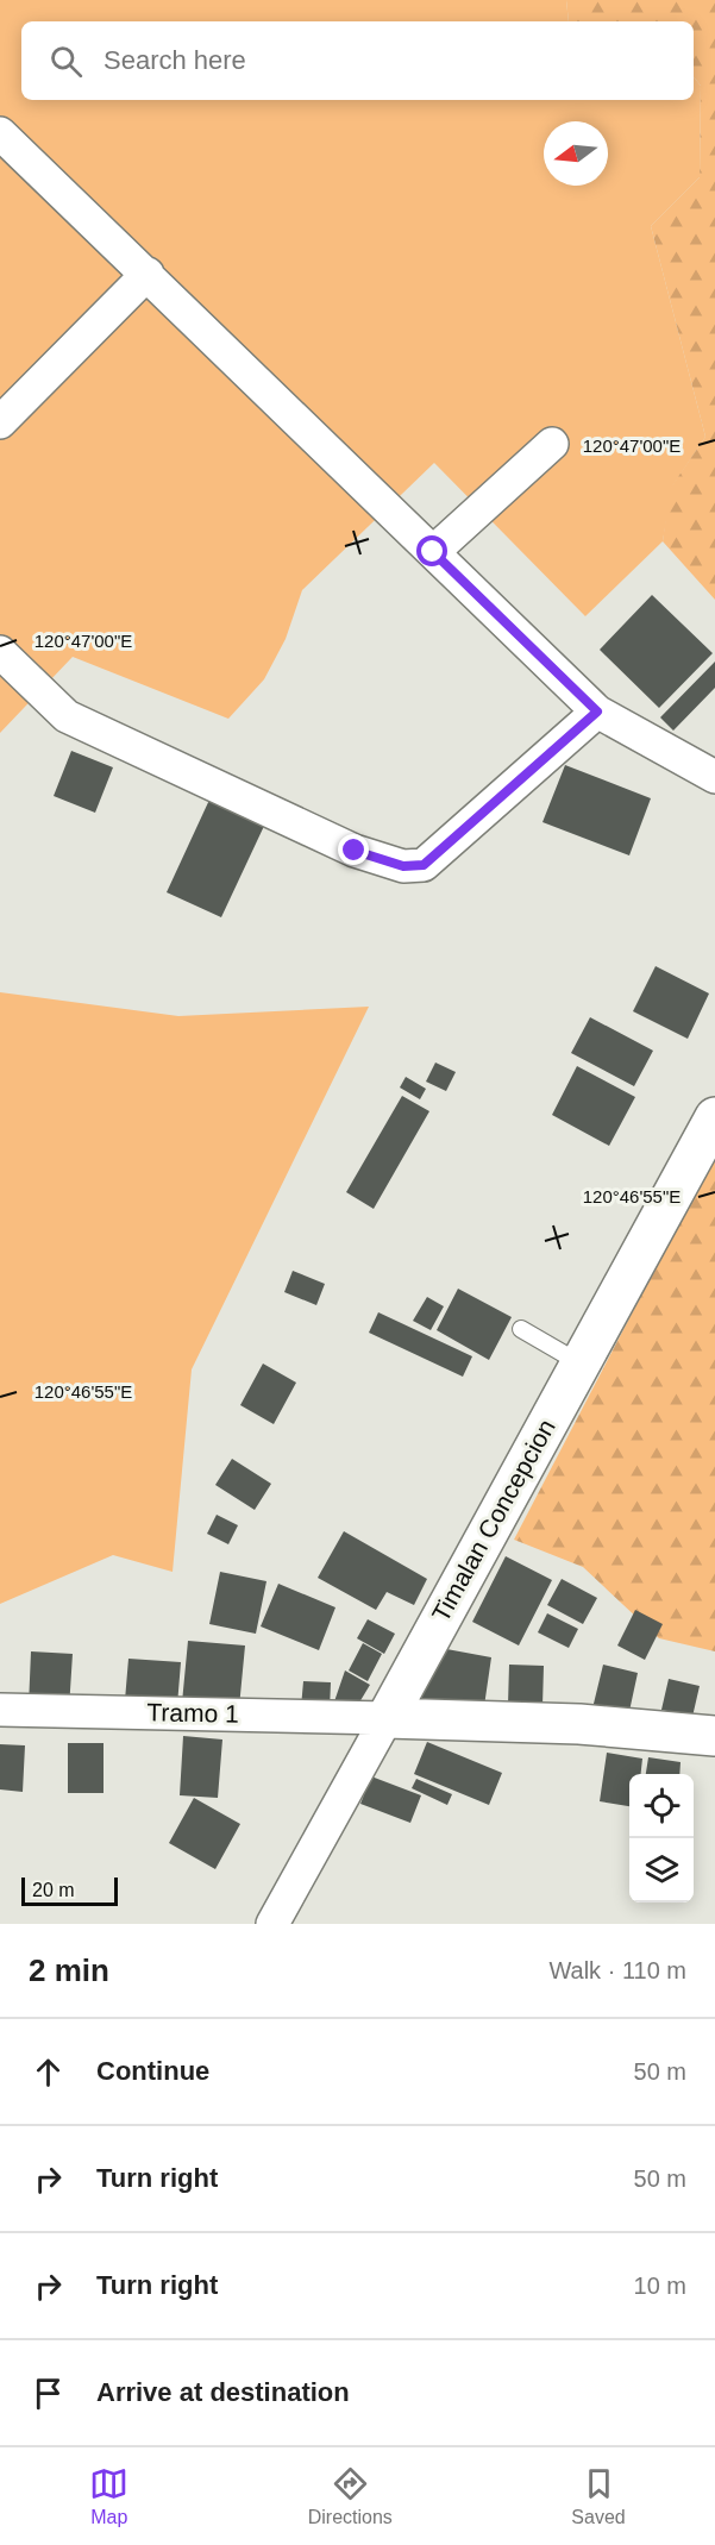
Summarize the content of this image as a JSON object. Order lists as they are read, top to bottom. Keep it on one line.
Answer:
{"streets":{"street":["Timalan Concepcion","Tramo 1"]},"crossings":[["Timalan Concepcion","Tramo 1"]],"scale_bar":"20 m","north":"left","page":{"search":"Search here","scale":"20 m","heading":["2 min","Walk · 110 m"],"list":[["Continue","50 m"],["Turn right","50 m"],["Turn right","10 m"],"Arrive at destination"],"nav":["Map","Directions","Saved"]},"coordinates":["120°47'00\"E","120°46'55\"E"]}
